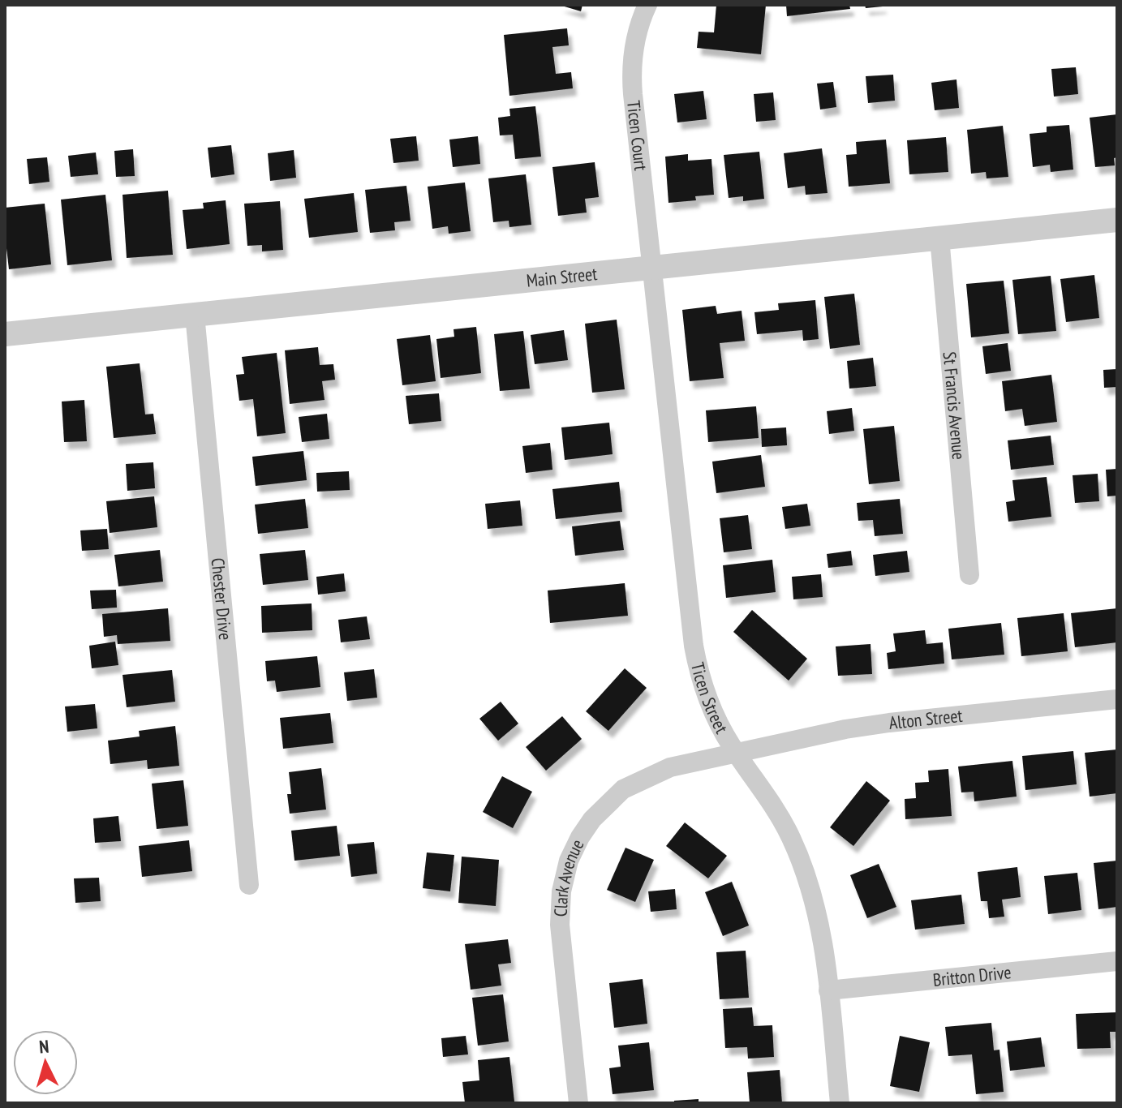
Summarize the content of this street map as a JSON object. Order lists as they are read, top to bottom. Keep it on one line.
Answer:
{"streets":{"street":["Ticen Court","Main Street","St Francis Avenue","Chester Drive","Ticen Street","Alton Street","Clark Avenue","Britton Drive"]},"crossings":[["Ticen Court","Main Street"],["Ticen Court","Ticen Street"],["Main Street","St Francis Avenue"],["Main Street","Chester Drive"],["Main Street","Ticen Street"],["Ticen Street","Alton Street"],["Ticen Street","Clark Avenue"],["Ticen Street","Britton Drive"],["Alton Street","Clark Avenue"]],"north":"top"}
